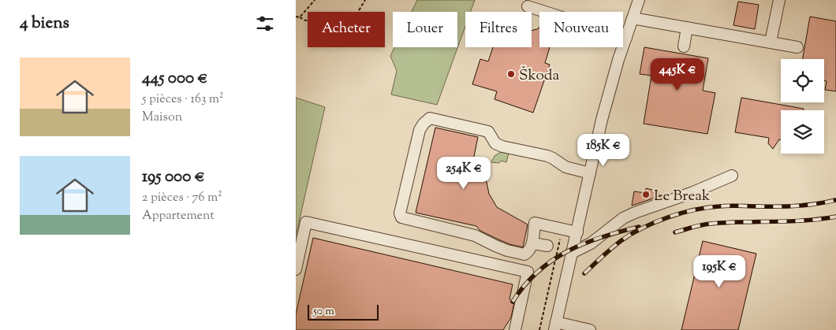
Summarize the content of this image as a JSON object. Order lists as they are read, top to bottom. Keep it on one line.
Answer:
{"places":["Škoda","Le Break"],"scale_bar":"50 m","page":{"heading":"4 biens","chip":["Acheter","Louer","Filtres","Nouveau"],"list":[{"name":"445 000 €","note":"5 pièces · 163 m² · Maison"},{"name":"195 000 €","note":"2 pièces · 76 m² · Appartement"}],"price":["445K €","185K €","254K €","195K €"],"scale":"50 m"}}
